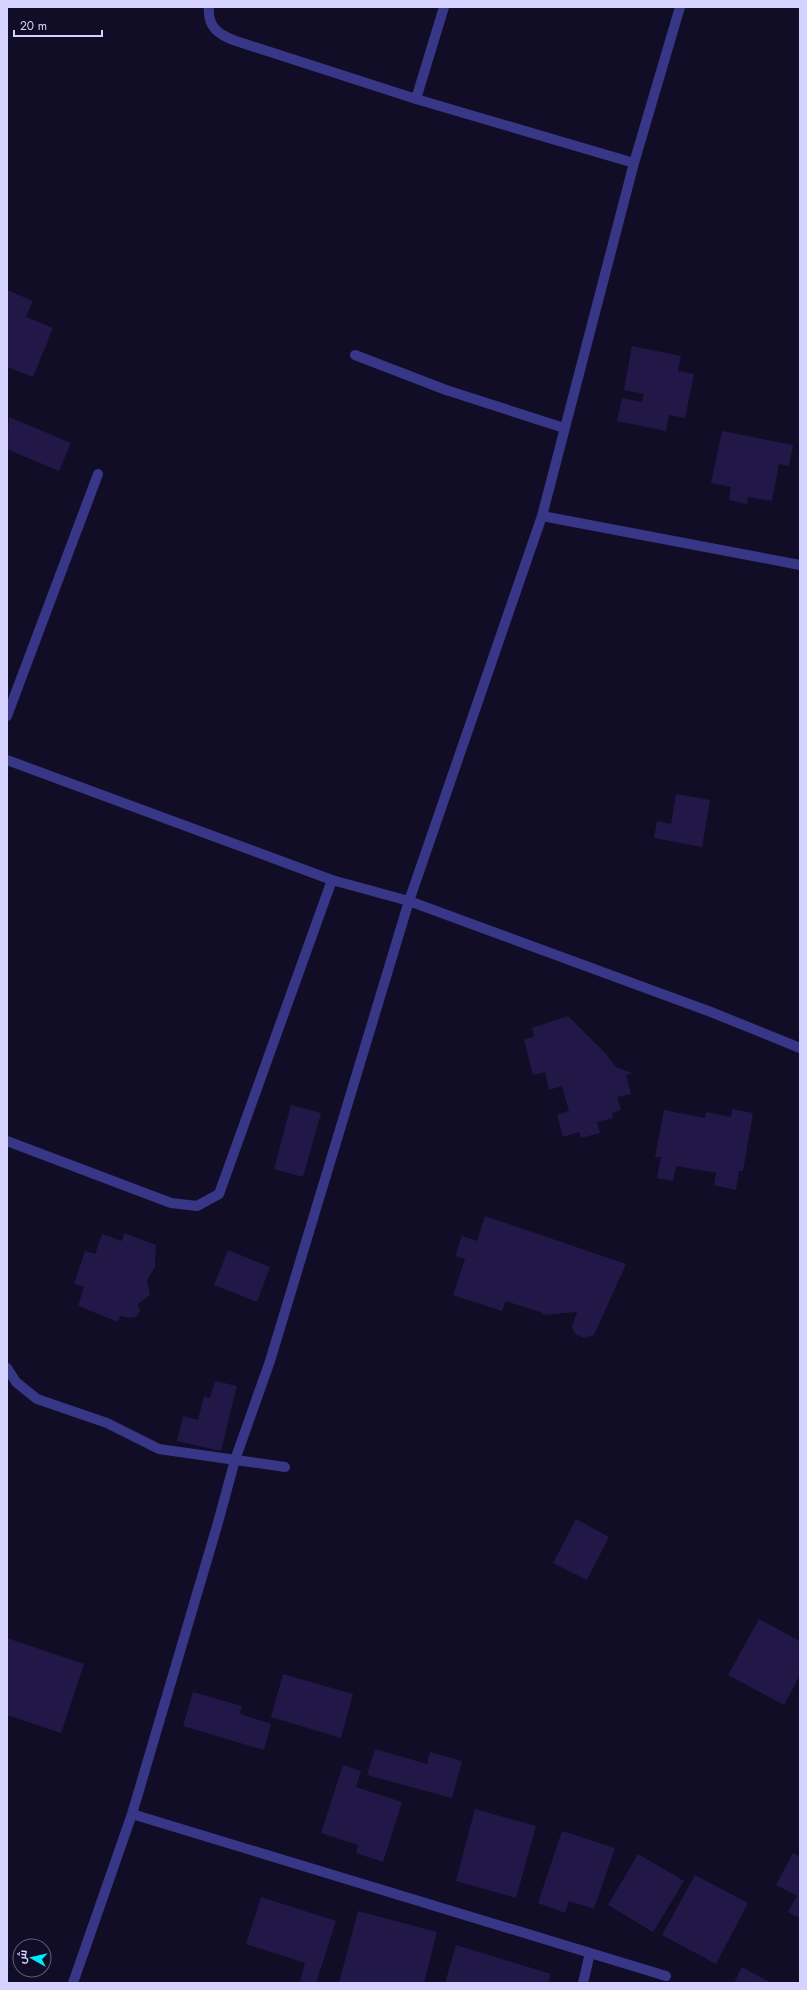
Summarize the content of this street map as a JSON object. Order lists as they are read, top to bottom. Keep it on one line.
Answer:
{"scale_bar":"20 m","north":"left"}
